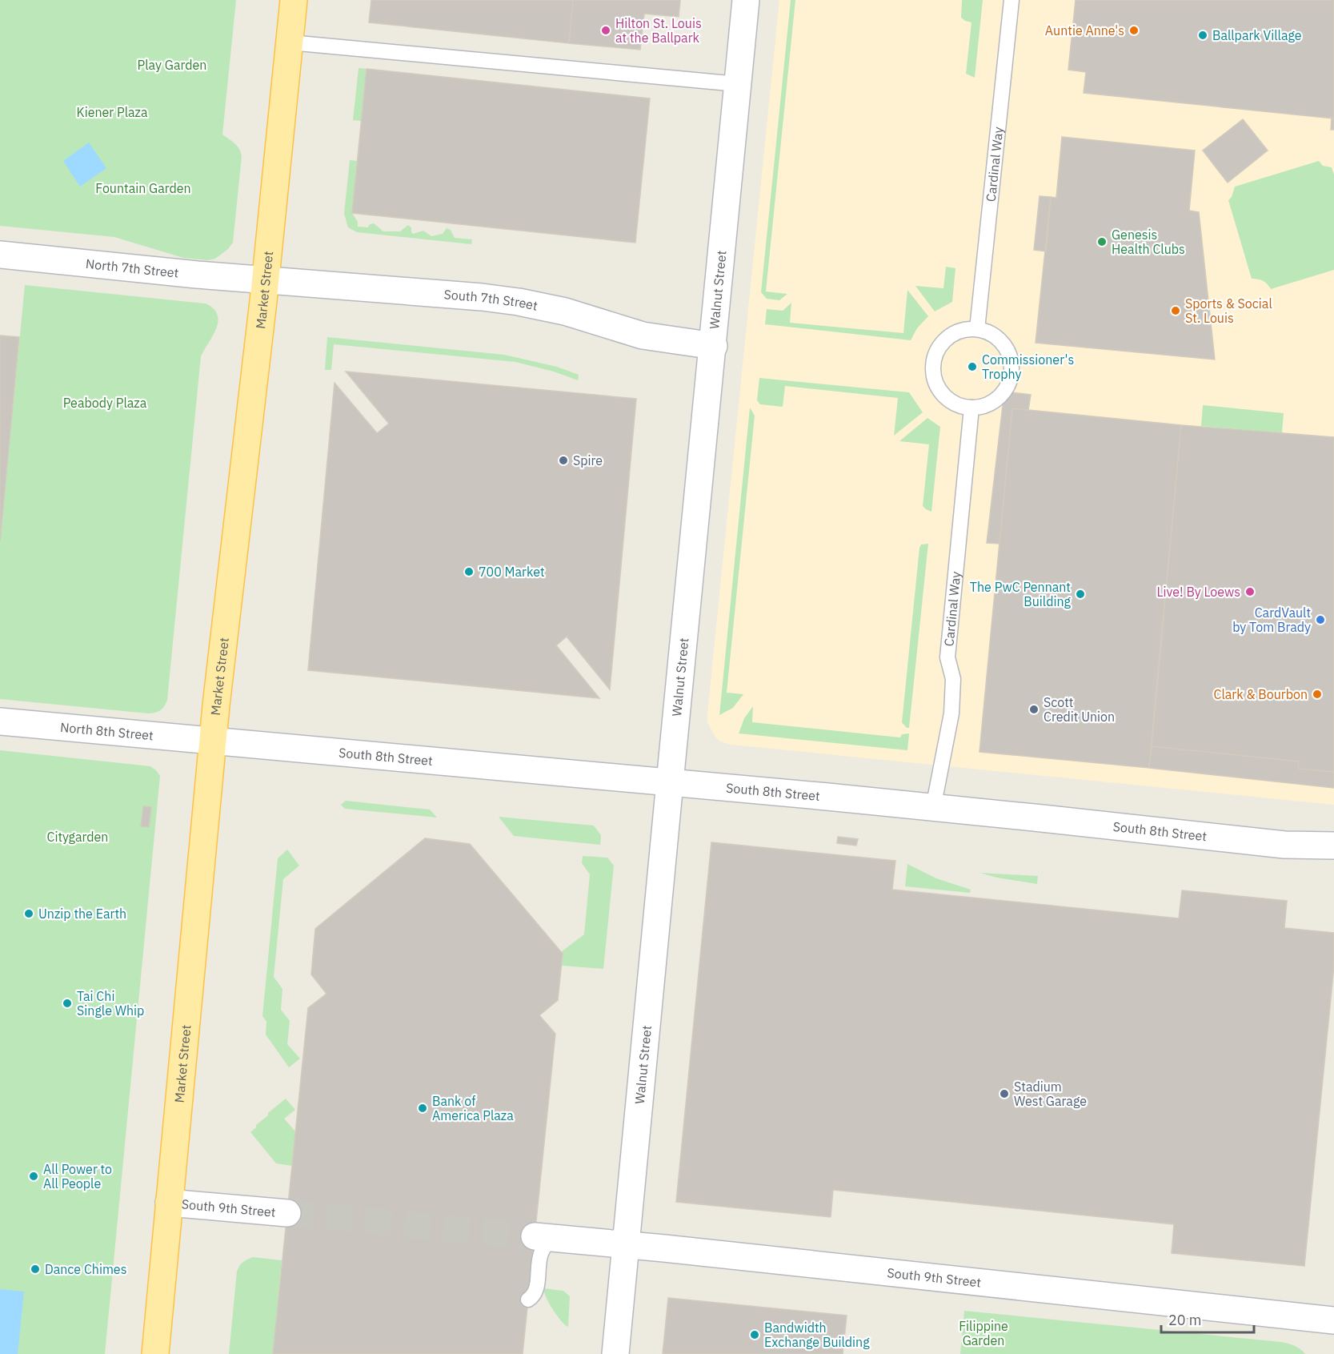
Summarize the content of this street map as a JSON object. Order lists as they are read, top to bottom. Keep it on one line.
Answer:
{"streets":{"main road":["Market Street"],"street":["North 7th Street","Walnut Street","South 7th Street","North 8th Street","South 8th Street","South 9th Street"],"lane":["Cardinal Way"]},"crossings":[["Cardinal Way","South 8th Street"],["North 7th Street","Market Street"],["North 7th Street","South 7th Street"],["Market Street","South 7th Street"],["Market Street","North 8th Street"],["Market Street","South 8th Street"],["Market Street","South 9th Street"],["Walnut Street","South 7th Street"],["Walnut Street","South 8th Street"],["Walnut Street","South 9th Street"],["North 8th Street","South 8th Street"]],"parks":["Play Garden","Kiener Plaza","Fountain Garden","Peabody Plaza","Citygarden","Filippine Garden"],"places":["Hilton St. Louis at the Ballpark","Auntie Anne's","Ballpark Village","Genesis Health Clubs","Sports & Social St. Louis","Commissioner's Trophy","Spire","700 Market","Live! By Loews","The PwC Pennant Building","CardVault by Tom Brady","Clark & Bourbon","Scott Credit Union","Unzip the Earth","Tai Chi Single Whip","Stadium West Garage","Bank of America Plaza","All Power to All People","Dance Chimes","Bandwidth Exchange Building"],"scale_bar":"20 m"}
